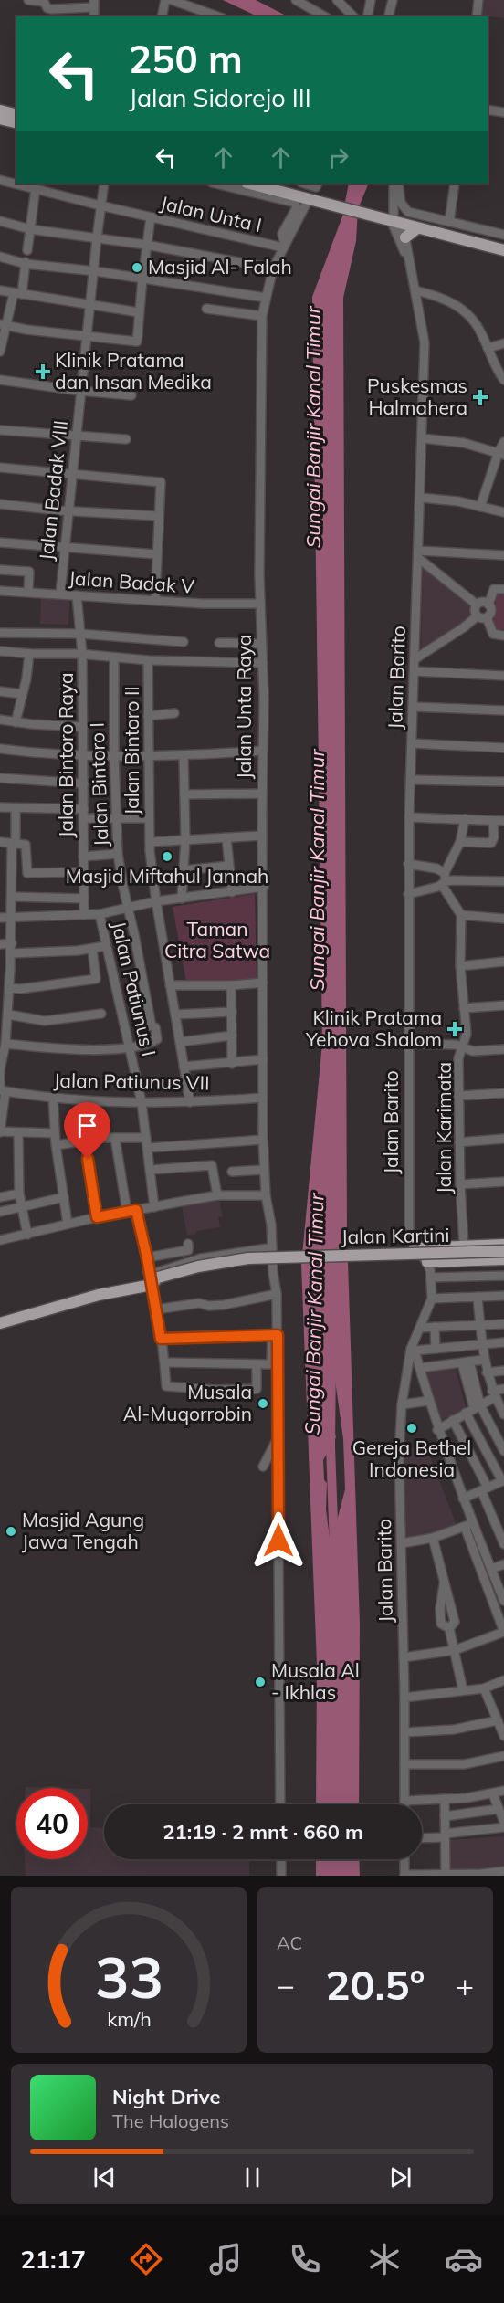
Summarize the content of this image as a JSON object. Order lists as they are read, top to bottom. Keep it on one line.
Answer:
{"streets":{"main road":["Jalan Kartini"],"street":["Jalan Unta I","Jalan Badak VIII","Jalan Badak V","Jalan Barito","Jalan Unta Raya","Jalan Bintoro II","Jalan Bintoro Raya","Jalan Bintoro I","Jalan Patiunus I","Jalan Patiunus VII","Jalan Karimata"]},"crossings":[["Jalan Unta I","Jalan Badak VIII"],["Jalan Unta I","Jalan Unta Raya"],["Jalan Badak VIII","Jalan Badak V"],["Jalan Badak V","Jalan Unta Raya"],["Jalan Badak V","Jalan Bintoro Raya"],["Jalan Barito","Jalan Kartini"],["Jalan Unta Raya","Jalan Bintoro II"],["Jalan Unta Raya","Jalan Patiunus VII"],["Jalan Bintoro II","Jalan Patiunus VII"],["Jalan Bintoro I","Jalan Patiunus I"],["Jalan Patiunus I","Jalan Patiunus VII"],["Jalan Karimata","Jalan Kartini"]],"water":["Sungai Banjir Kanal Timur"],"parks":["Taman Citra Satwa"],"places":{"other":["Masjid Al- Falah","Masjid Miftahul Jannah","Musala Al-Muqorrobin","Gereja Bethel Indonesia","Masjid Agung Jawa Tengah","Musala Al - Ikhlas"],"health":["Klinik Pratama dan Insan Medika","Puskesmas Halmahera","Klinik Pratama Yehova Shalom"]},"page":{"turn":["250 m","Jalan Sidorejo III"],"limit":"40","trip":"21:19 · 2 mnt · 660 m","tile":"AC","heat":["−","20.5°","+"],"song":["Night Drive","The Halogens"],"tabs":"21:17","gauge":["33","km/h"]}}
